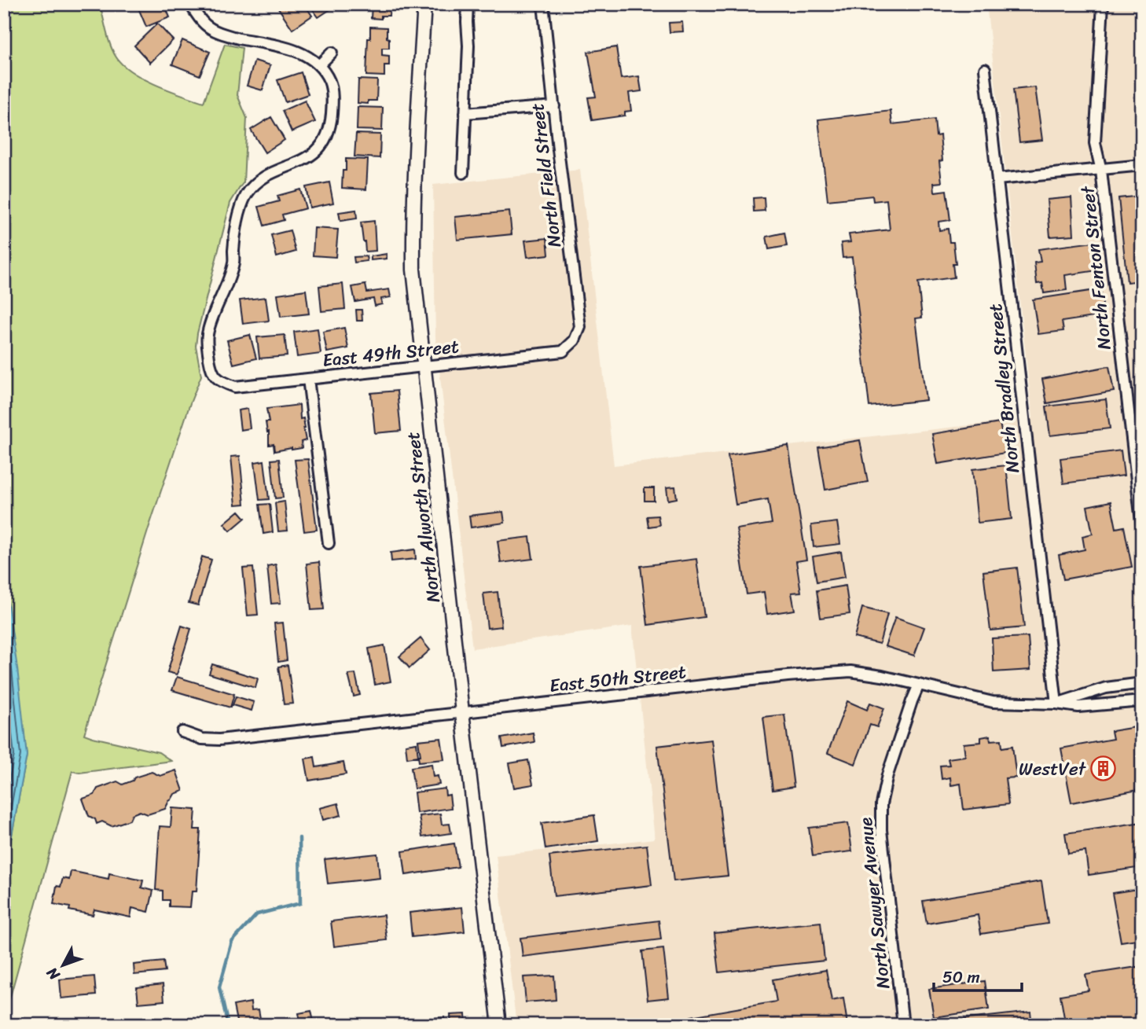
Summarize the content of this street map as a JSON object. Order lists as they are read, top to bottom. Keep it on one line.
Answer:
{"streets":{"street":["North Field Street","North Fenton Street","East 49th Street","North Bradley Street","North Alworth Street","East 50th Street","North Sawyer Avenue"]},"crossings":[["North Field Street","East 49th Street"],["East 49th Street","North Alworth Street"],["North Bradley Street","East 50th Street"],["North Alworth Street","East 50th Street"],["East 50th Street","North Sawyer Avenue"]],"places":{"building":["WestVet"]},"scale_bar":"50 m","north":"bottom left"}
